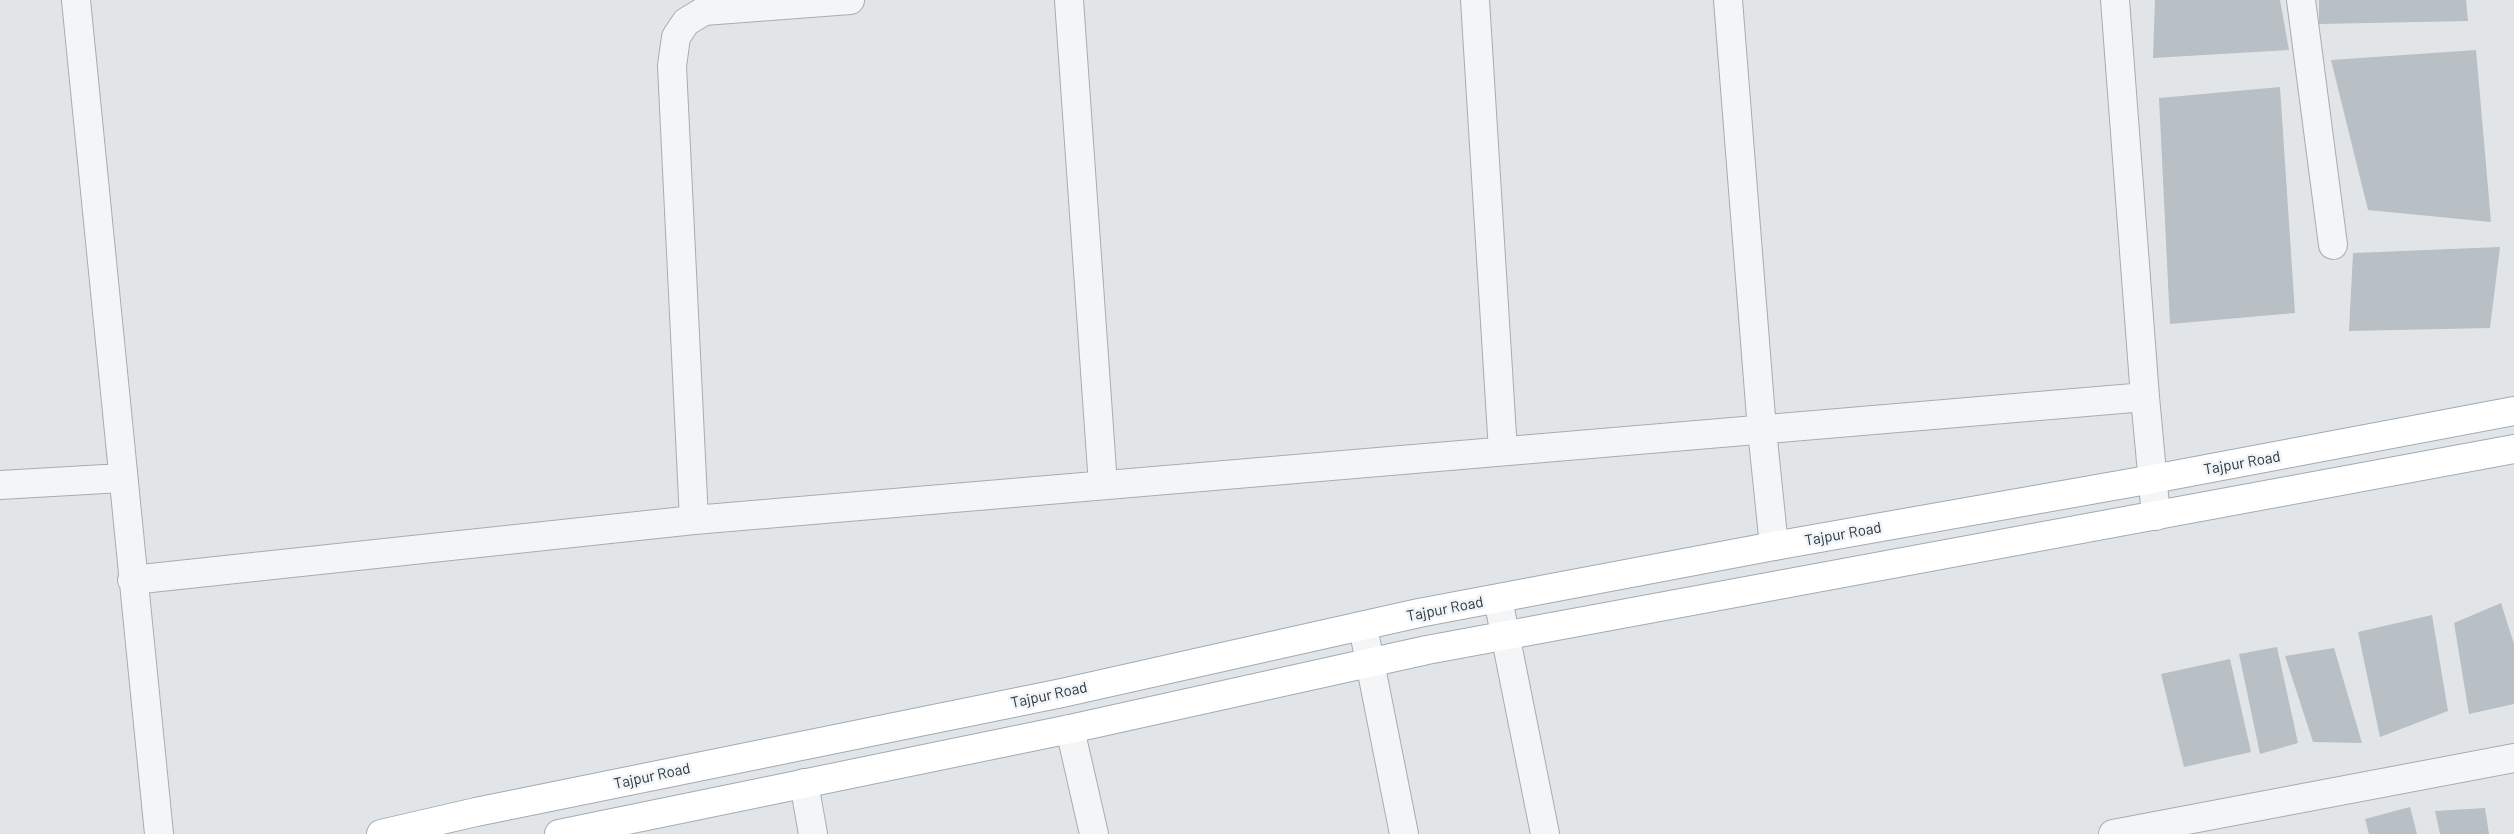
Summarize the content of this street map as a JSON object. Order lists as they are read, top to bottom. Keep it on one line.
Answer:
{"streets":{"main road":["Tajpur Road"]}}
